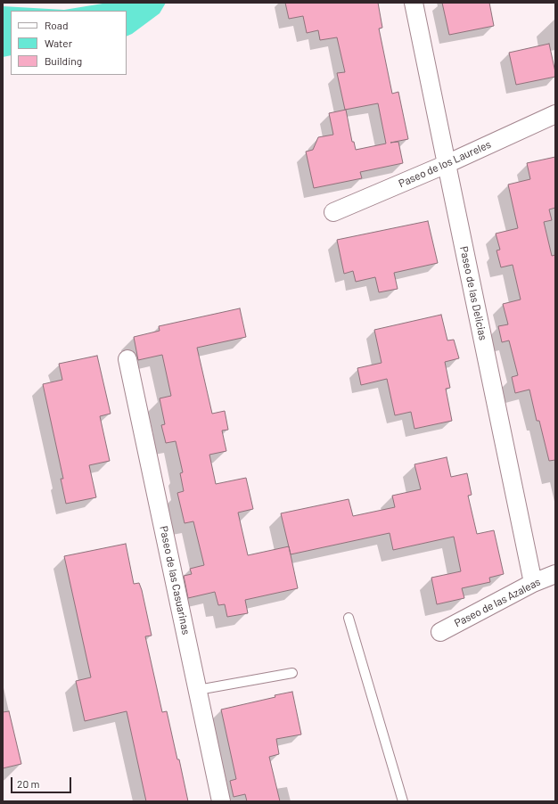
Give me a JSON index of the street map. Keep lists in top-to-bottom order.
{
  "streets": {
    "street": [
      "Paseo de los Laureles",
      "Paseo de las Delicias",
      "Paseo de las Casuarinas",
      "Paseo de las Azaleas"
    ]
  },
  "crossings": [
    ["Paseo de los Laureles", "Paseo de las Delicias"],
    ["Paseo de las Delicias", "Paseo de las Azaleas"]
  ],
  "legend": ["Road", "Water", "Building"],
  "scale_bar": "20 m"
}
